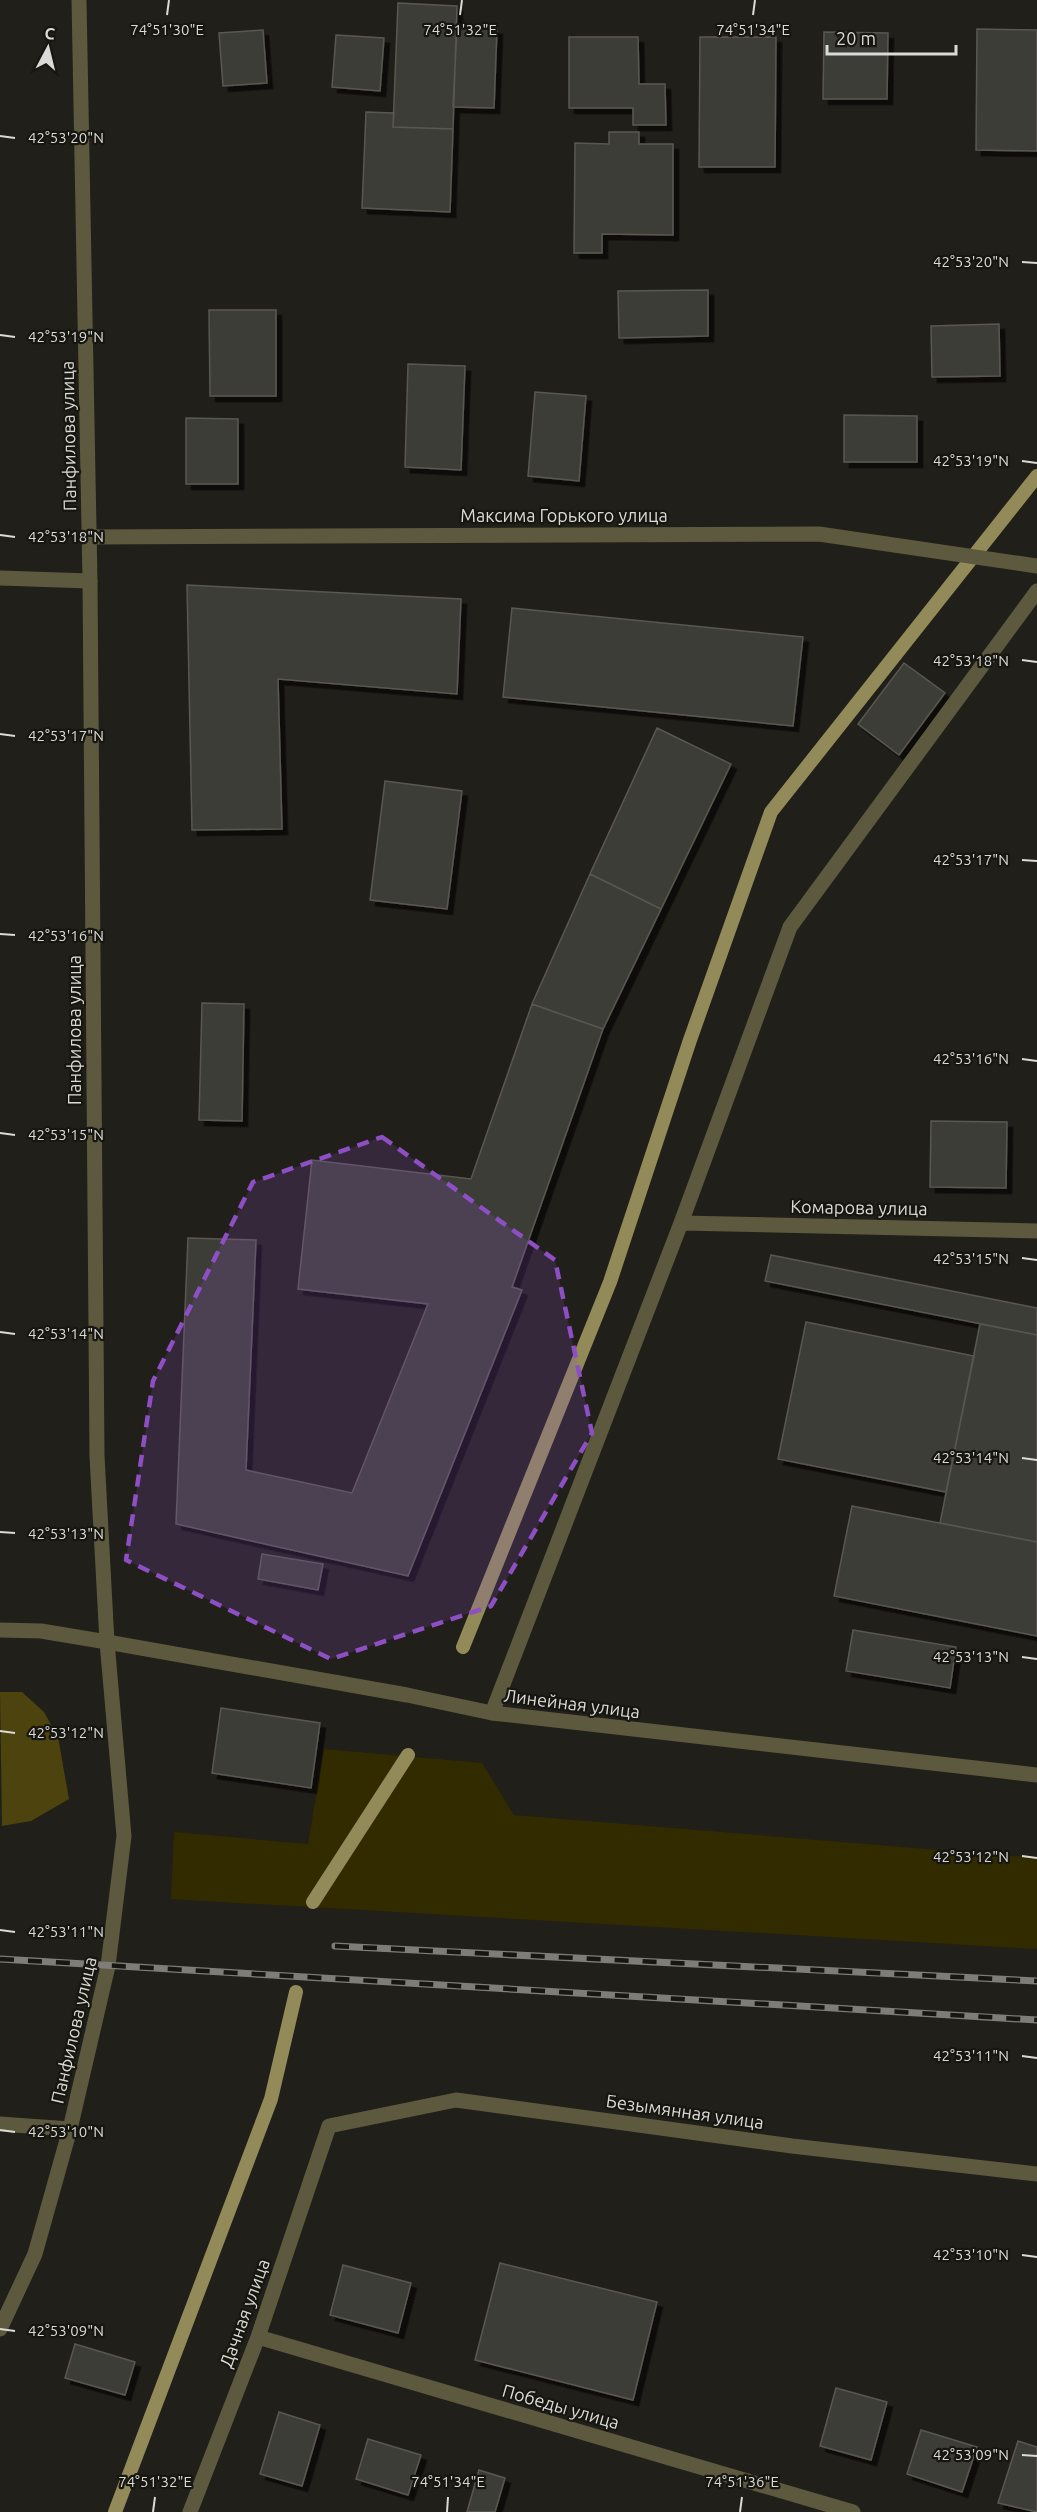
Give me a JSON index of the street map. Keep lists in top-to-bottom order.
{
  "streets": {
    "street": [
      "Панфилова улица",
      "Максима Горького улица",
      "Комарова улица",
      "Линейная улица",
      "Безымянная улица",
      "Дачная улица",
      "Победы улица"
    ]
  },
  "crossings": [
    ["Панфилова улица", "Максима Горького улица"],
    ["Панфилова улица", "Линейная улица"],
    ["Безымянная улица", "Дачная улица"],
    ["Дачная улица", "Победы улица"]
  ],
  "scale_bar": "20 m",
  "north": "top",
  "coordinates": [
    "74°51'30\"E",
    "74°51'32\"E",
    "74°51'34\"E",
    "42°53'20\"N",
    "42°53'19\"N",
    "42°53'18\"N",
    "42°53'17\"N",
    "42°53'16\"N",
    "42°53'15\"N",
    "42°53'14\"N",
    "42°53'13\"N",
    "42°53'12\"N",
    "42°53'11\"N",
    "42°53'10\"N",
    "42°53'09\"N",
    "74°51'36\"E"
  ]
}
